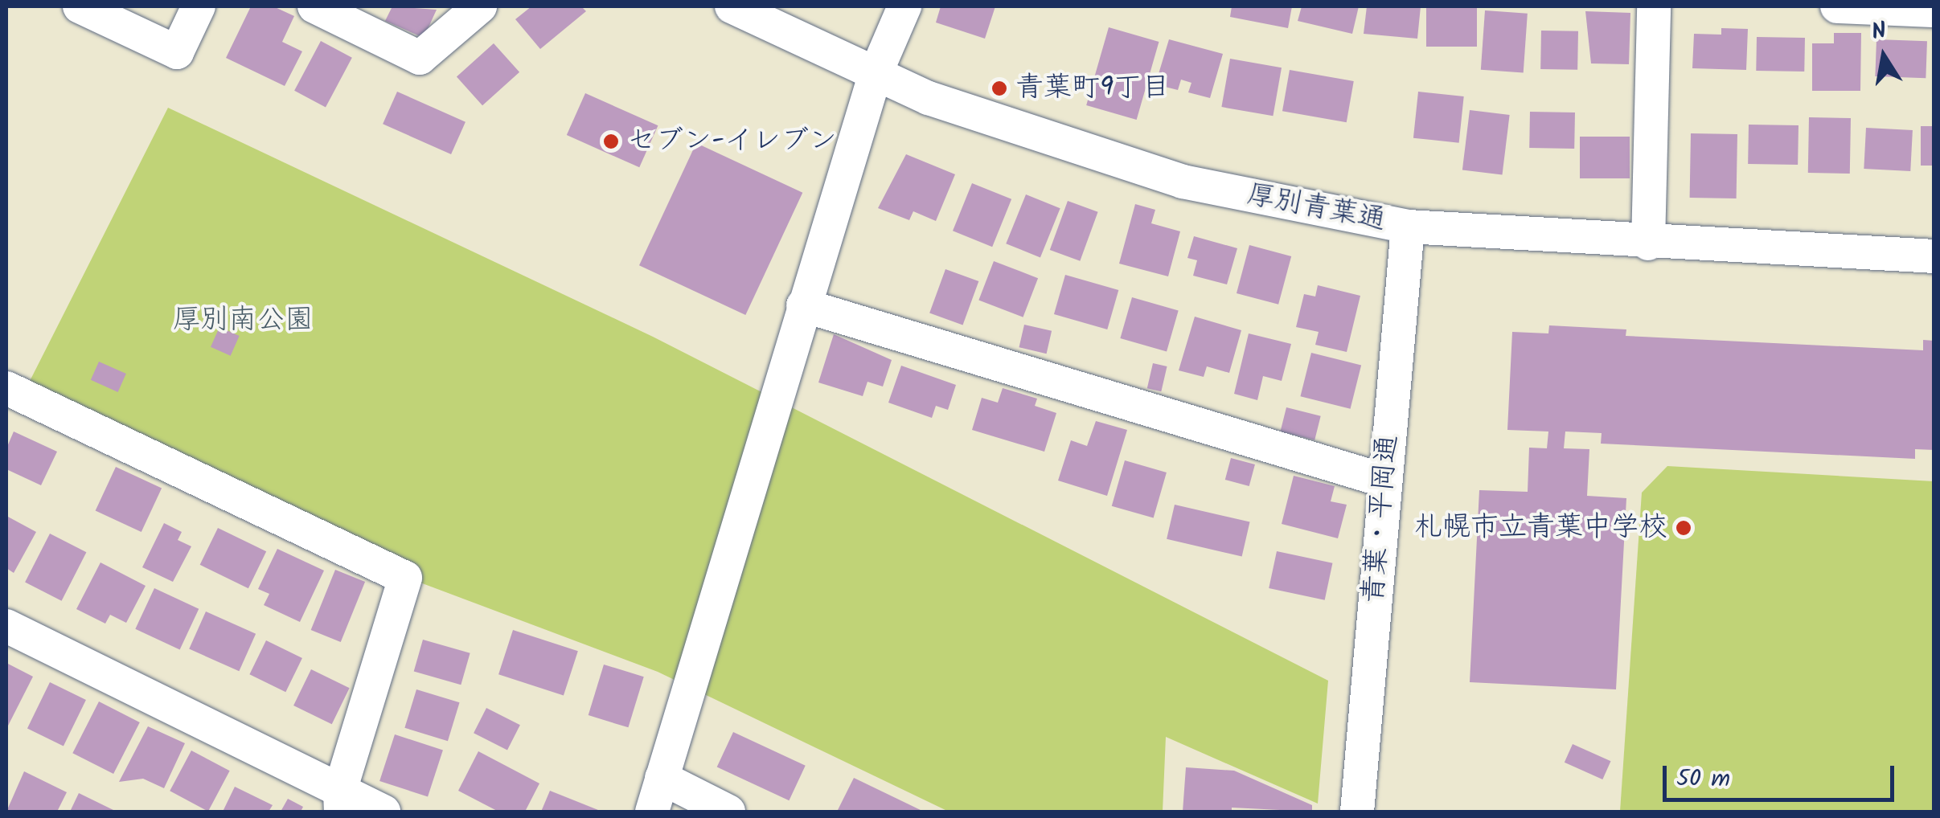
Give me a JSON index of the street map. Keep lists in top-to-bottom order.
{
  "streets": {
    "street": ["厚別青葉通", "青葉・平岡通"]
  },
  "crossings": [
    ["厚別青葉通", "青葉・平岡通"]
  ],
  "parks": ["厚別南公園"],
  "places": ["青葉町9丁目", "セブン-イレブン", "札幌市立青葉中学校"],
  "scale_bar": "50 m",
  "north": "top"
}
